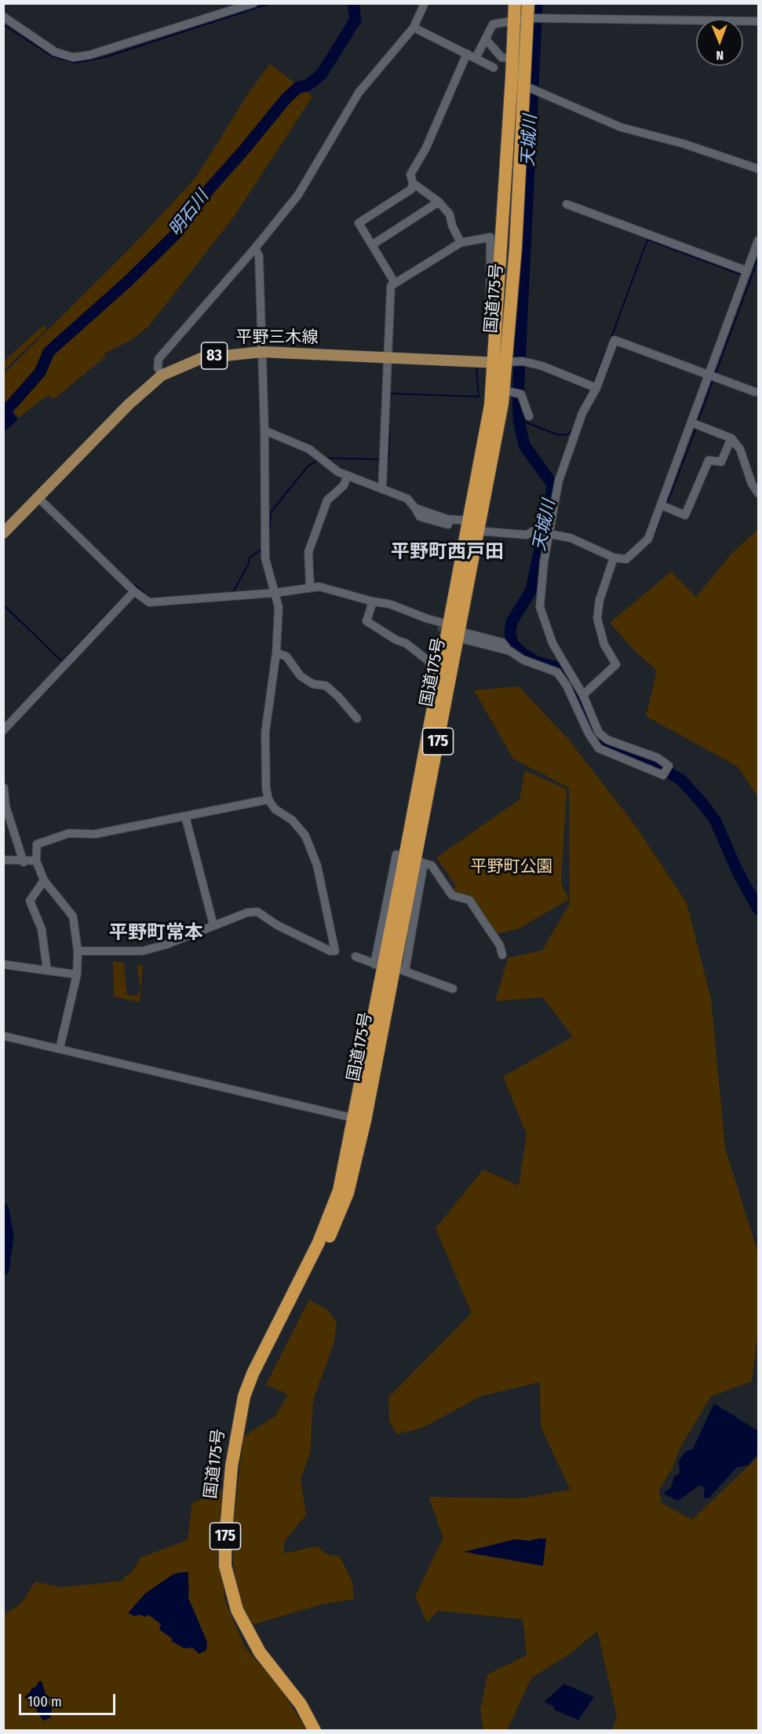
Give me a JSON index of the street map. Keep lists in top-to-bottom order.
{
  "streets": {
    "highway": ["国道175号", "175"],
    "main road": ["平野三木線", "83"]
  },
  "crossings": [
    ["国道175号", "平野三木線"]
  ],
  "districts": ["平野町西戸田", "平野町常本"],
  "water": ["天城川", "明石川"],
  "parks": ["平野町公園"],
  "scale_bar": "100 m",
  "north": "bottom"
}
